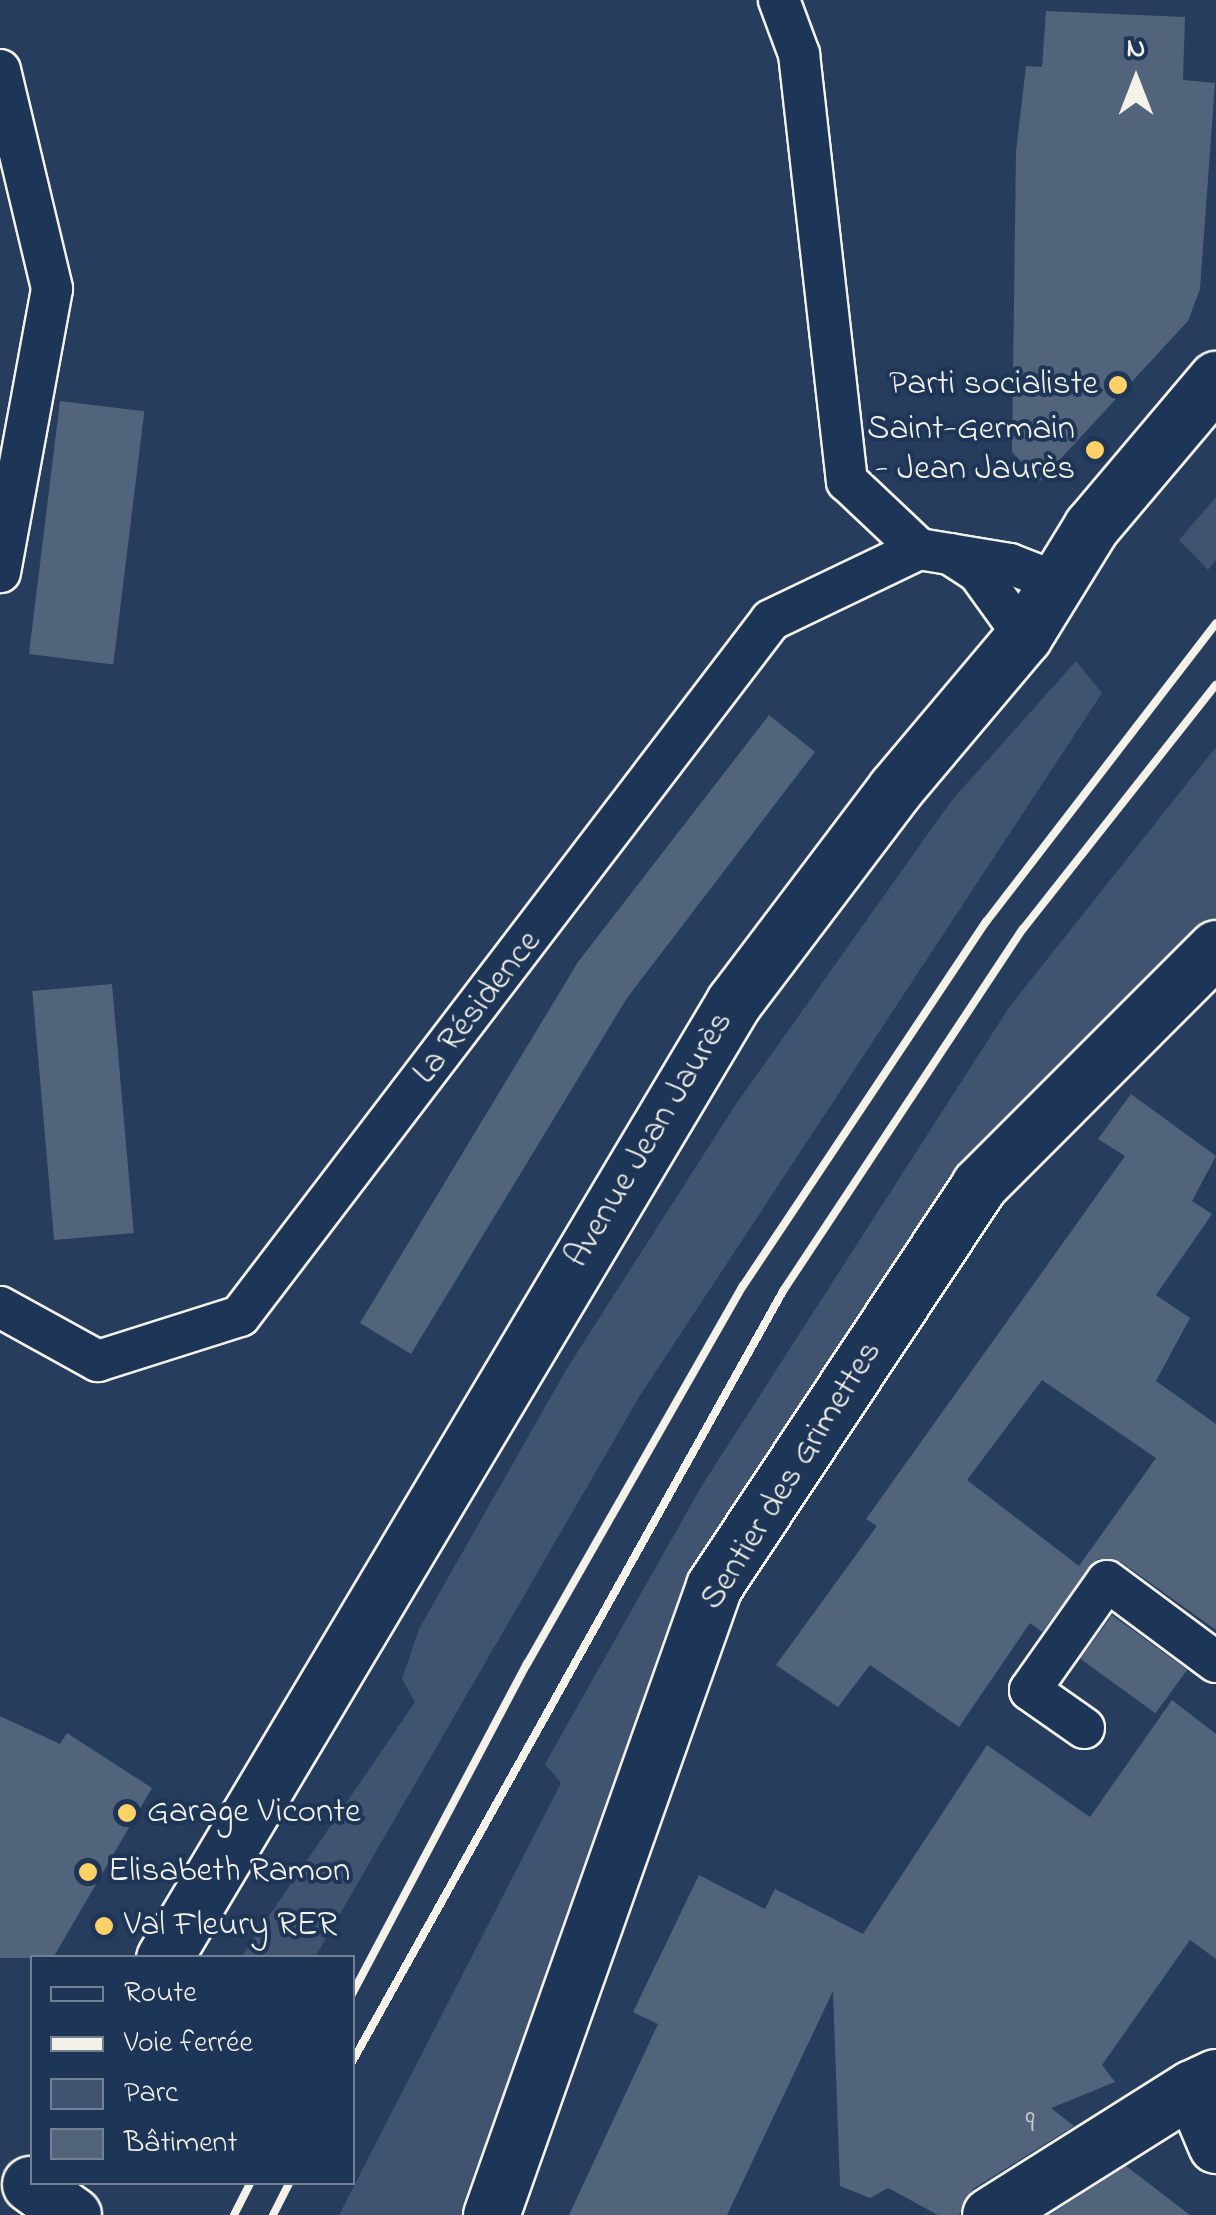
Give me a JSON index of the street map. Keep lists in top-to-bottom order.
{
  "streets": {
    "street": ["Avenue Jean Jaurès", "Sentier des Grimettes"],
    "lane": ["La Résidence"]
  },
  "places": [
    "Parti socialiste",
    "Saint-Germain - Jean Jaurès",
    "Garage Viconte",
    "Elisabeth Ramon",
    "Val Fleury RER"
  ],
  "house_numbers": ["9"],
  "legend": [
    "Route",
    "Voie ferrée",
    "Parc",
    "Bâtiment"
  ],
  "north": "top"
}
